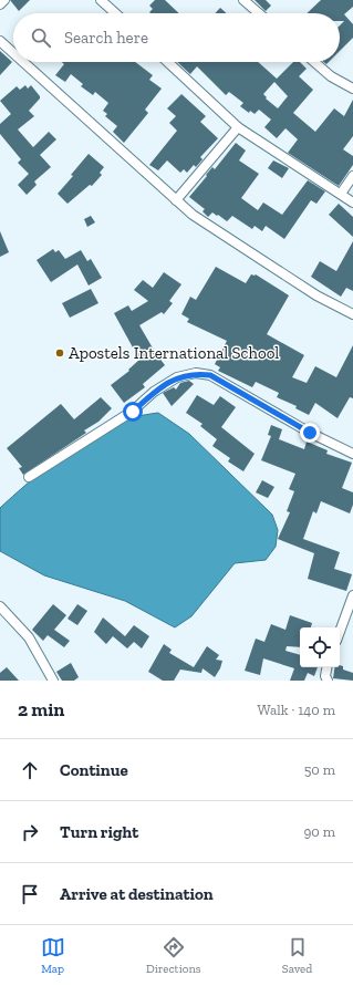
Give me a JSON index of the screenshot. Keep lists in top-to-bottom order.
{
  "places": ["Apostels International School"],
  "page": {
    "search": "Search here",
    "heading": ["2 min", "Walk · 140 m"],
    "list": [
      ["Continue", "50 m"],
      ["Turn right", "90 m"],
      "Arrive at destination"
    ],
    "nav": ["Map", "Directions", "Saved"]
  }
}
